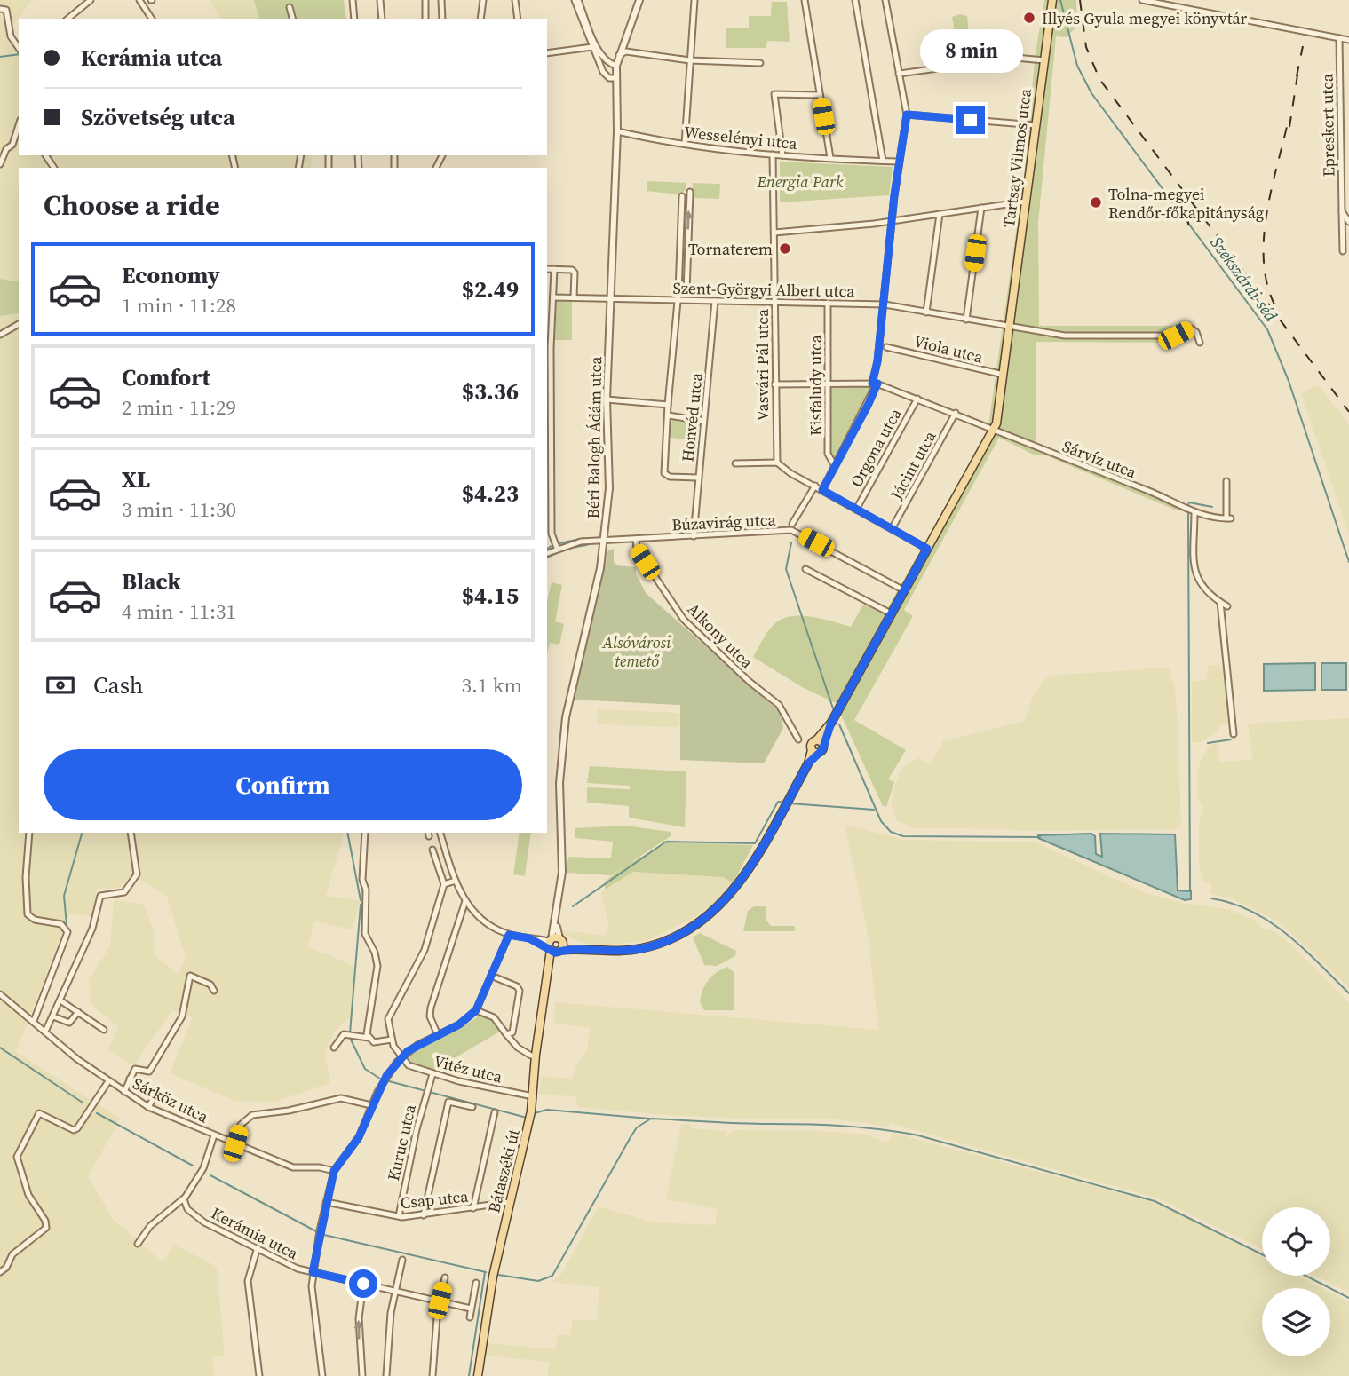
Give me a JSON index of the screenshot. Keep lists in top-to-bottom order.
{
  "streets": {
    "main road": ["Tartsay Vilmos utca", "Bátaszéki út"],
    "street": [
      "Epreskert utca",
      "Wesselényi utca",
      "Szent-Györgyi Albert utca",
      "Viola utca",
      "Vasvári Pál utca",
      "Kisfaludy utca",
      "Honvéd utca",
      "Béri Balogh Ádám utca",
      "Orgona utca",
      "Sárvíz utca",
      "Jácint utca",
      "Búzavirág utca",
      "Alkony utca",
      "Vitéz utca",
      "Sárköz utca",
      "Kuruc utca",
      "Csap utca",
      "Kerámia utca"
    ]
  },
  "crossings": [
    ["Wesselényi utca", "Vasvári Pál utca"],
    ["Wesselényi utca", "Béri Balogh Ádám utca"],
    ["Tartsay Vilmos utca", "Szent-Györgyi Albert utca"],
    ["Tartsay Vilmos utca", "Viola utca"],
    ["Tartsay Vilmos utca", "Sárvíz utca"],
    ["Tartsay Vilmos utca", "Búzavirág utca"],
    ["Szent-Györgyi Albert utca", "Vasvári Pál utca"],
    ["Szent-Györgyi Albert utca", "Kisfaludy utca"],
    ["Szent-Györgyi Albert utca", "Honvéd utca"],
    ["Szent-Györgyi Albert utca", "Béri Balogh Ádám utca"],
    ["Honvéd utca", "Búzavirág utca"],
    ["Béri Balogh Ádám utca", "Búzavirág utca"],
    ["Béri Balogh Ádám utca", "Bátaszéki út"],
    ["Orgona utca", "Sárvíz utca"],
    ["Sárvíz utca", "Jácint utca"],
    ["Búzavirág utca", "Alkony utca"],
    ["Vitéz utca", "Kuruc utca"],
    ["Vitéz utca", "Bátaszéki út"],
    ["Kuruc utca", "Csap utca"],
    ["Bátaszéki út", "Csap utca"]
  ],
  "water": ["Szekszárdi-séd"],
  "parks": ["Energia Park", "Alsóvárosi temető"],
  "places": ["Illyés Gyula megyei könyvtár", "Tolna-megyei Rendőr-főkapitányság", "Tornaterem"],
  "page": {
    "banner": ["Kerámia utca", "Szövetség utca"],
    "bubble": "8 min",
    "heading": "Choose a ride",
    "list": [
      {
        "name": "Economy",
        "note": "1 min · 11:28",
        "value": "$2.49"
      },
      {
        "name": "Comfort",
        "note": "2 min · 11:29",
        "value": "$3.36"
      },
      {
        "name": "XL",
        "note": "3 min · 11:30",
        "value": "$4.23"
      },
      {
        "name": "Black",
        "note": "4 min · 11:31",
        "value": "$4.15"
      }
    ],
    "pay": ["Cash", "3.1 km"],
    "buttons": "Confirm"
  }
}
